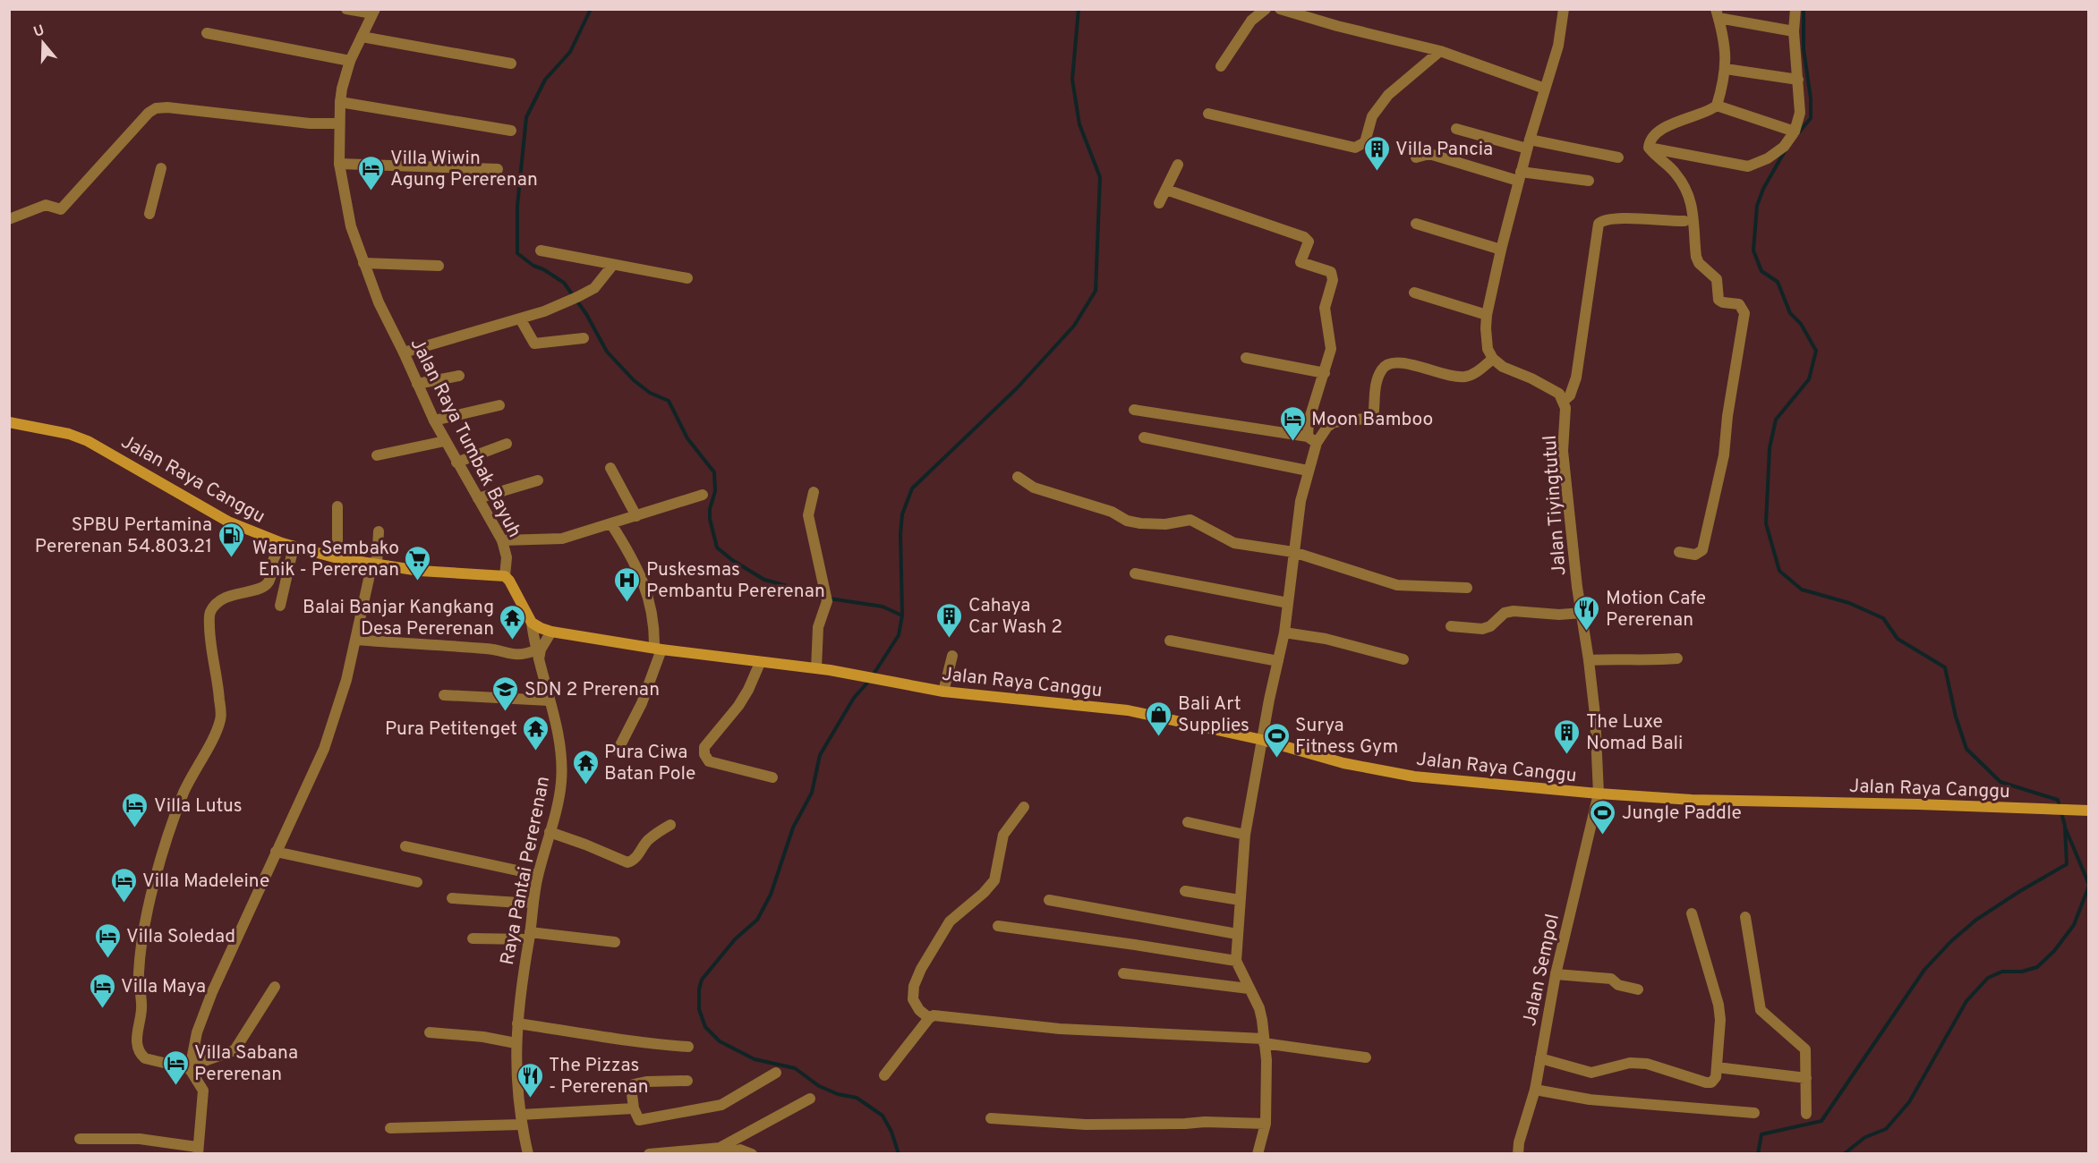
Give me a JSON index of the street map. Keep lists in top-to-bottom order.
{
  "streets": {
    "main road": ["Jalan Raya Canggu"],
    "street": [
      "Jalan Raya Tumbak Bayuh",
      "Jalan Tiyingtutul",
      "Raya Pantai Pererenan",
      "Jalan Sempol"
    ]
  },
  "crossings": [
    ["Jalan Raya Tumbak Bayuh", "Jalan Raya Canggu"],
    ["Jalan Raya Canggu", "Jalan Tiyingtutul"],
    ["Jalan Raya Canggu", "Raya Pantai Pererenan"],
    ["Jalan Raya Canggu", "Jalan Sempol"],
    ["Jalan Tiyingtutul", "Jalan Sempol"]
  ],
  "places": {
    "building": ["Villa Pancia", "Cahaya Car Wash 2", "The Luxe Nomad Bali"],
    "hotel": [
      "Villa Wiwin Agung Pererenan",
      "Moon Bamboo",
      "Villa Lutus",
      "Villa Madeleine",
      "Villa Soledad",
      "Villa Maya",
      "Villa Sabana Pererenan"
    ],
    "fuel station": ["SPBU Pertamina Pererenan 54.803.21"],
    "supermarket": ["Warung Sembako Enik - Pererenan"],
    "hospital": ["Puskesmas Pembantu Pererenan"],
    "restaurant": ["Motion Cafe Pererenan", "The Pizzas - Pererenan"],
    "temple": ["Balai Banjar Kangkang Desa Pererenan", "Pura Petitenget", "Pura Ciwa Batan Pole"],
    "school or university": ["SDN 2 Prerenan"],
    "shop": ["Bali Art Supplies"],
    "sports": ["Surya Fitness Gym", "Jungle Paddle"]
  },
  "north": "top"
}
